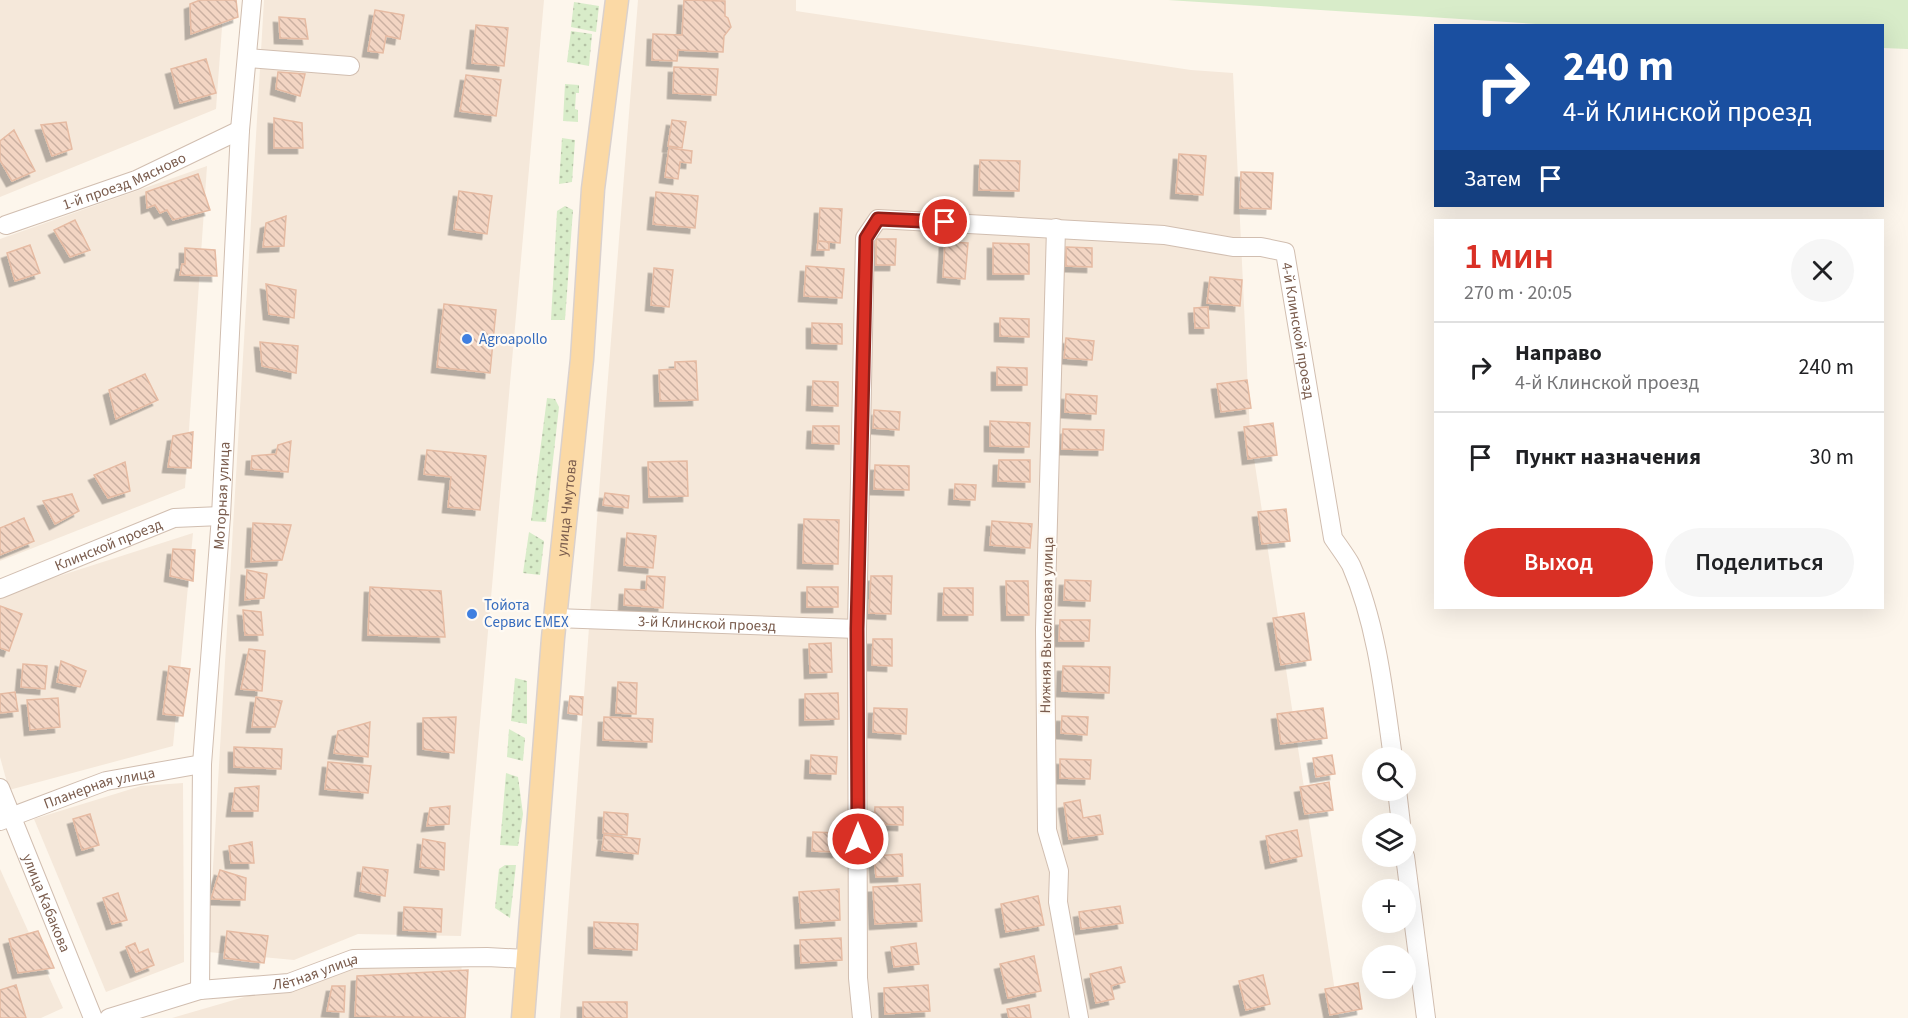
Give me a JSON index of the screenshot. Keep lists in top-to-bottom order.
{
  "streets": {
    "main road": ["улица Чмутова"],
    "street": [
      "1-й проезд Мясново",
      "4-й Клинской проезд",
      "Моторная улица",
      "Клинской проезд",
      "3-й Клинской проезд",
      "Нижняя Выселковая улица",
      "Планерная улица",
      "улица Кабакова",
      "Лётная улица"
    ]
  },
  "crossings": [
    ["1-й проезд Мясново", "Моторная улица"],
    ["4-й Клинской проезд", "3-й Клинской проезд"],
    ["4-й Клинской проезд", "Нижняя Выселковая улица"],
    ["Моторная улица", "Клинской проезд"],
    ["Моторная улица", "Планерная улица"],
    ["Моторная улица", "Лётная улица"],
    ["улица Чмутова", "3-й Клинской проезд"],
    ["улица Чмутова", "Лётная улица"],
    ["Планерная улица", "улица Кабакова"]
  ],
  "places": ["Agroapollo", "Тойота Сервис EMEX"],
  "page": {
    "turn": ["240 m", "4-й Клинской проезд"],
    "then": "Затем",
    "heading": ["1 мин", "270 m · 20:05"],
    "list": [
      {
        "name": "Направо",
        "note": "4-й Клинской проезд",
        "value": "240 m"
      },
      {
        "name": "Пункт назначения",
        "value": "30 m"
      }
    ],
    "buttons": ["Выход", "Поделиться"],
    "map_buttons": ["+", "−"]
  }
}
